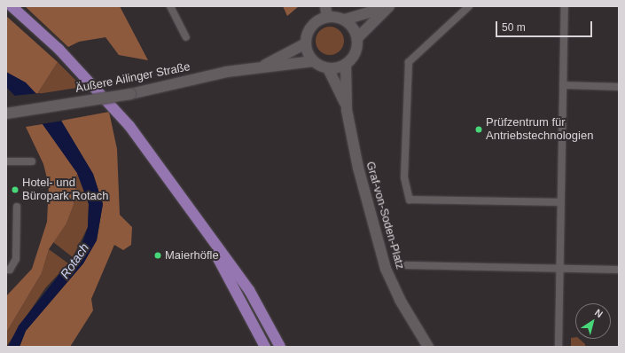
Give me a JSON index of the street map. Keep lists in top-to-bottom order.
{
  "streets": {
    "main road": ["Äußere Ailinger Straße", "Graf-von-Soden-Platz"]
  },
  "crossings": [
    ["Äußere Ailinger Straße", "Graf-von-Soden-Platz"]
  ],
  "water": ["Rotach"],
  "places": ["Prüfzentrum für Antriebstechnologien", "Hotel- und Büropark Rotach", "Maierhöfle"],
  "scale_bar": "50 m",
  "north": "top right"
}
